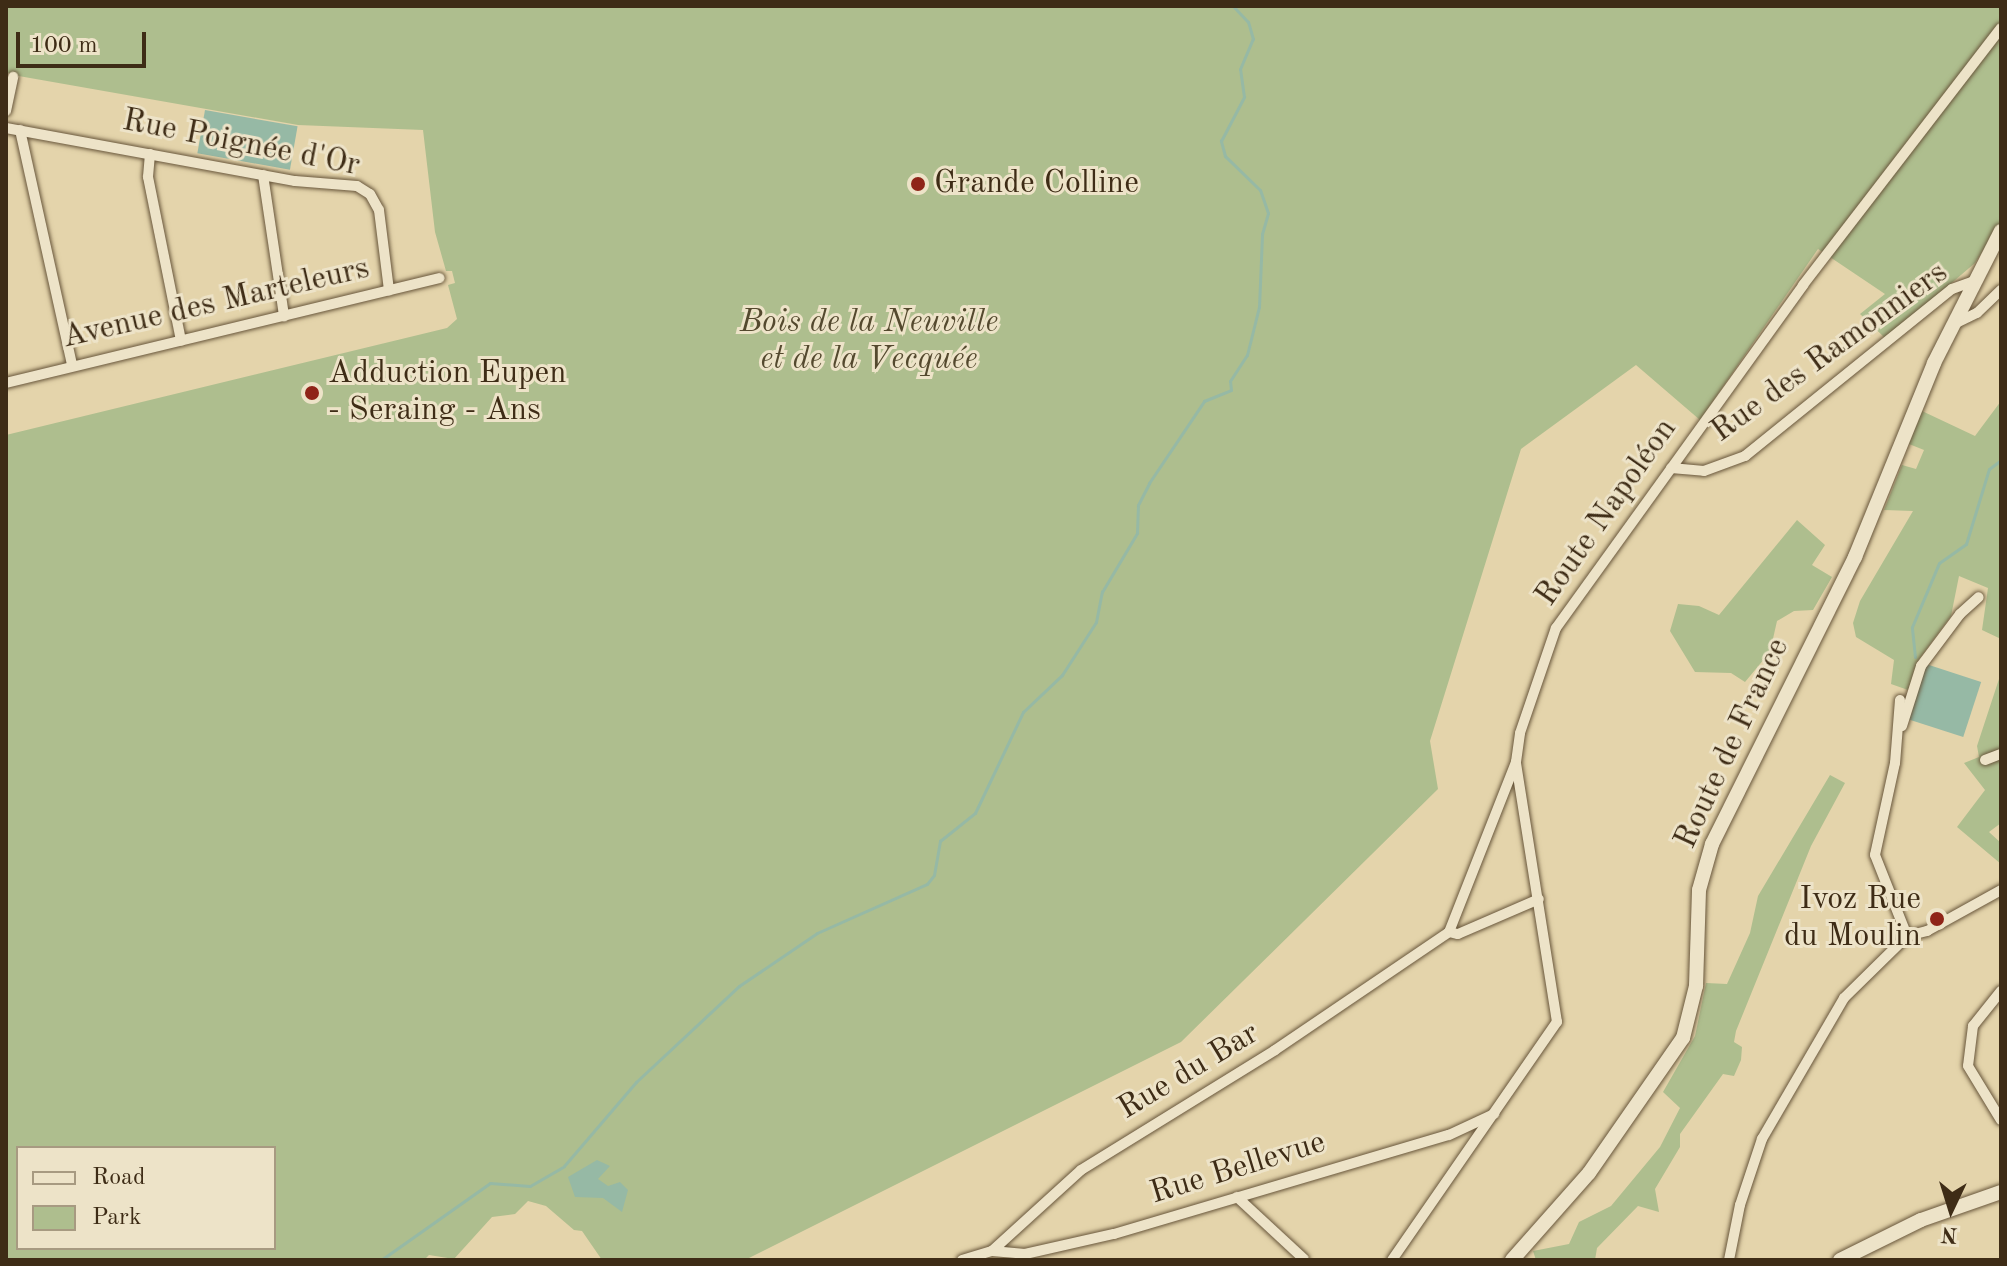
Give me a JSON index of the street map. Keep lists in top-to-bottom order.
{
  "streets": {
    "main road": ["Route de France"],
    "street": [
      "Rue Poignée d'Or",
      "Avenue des Marteleurs",
      "Rue des Ramonniers",
      "Route Napoléon",
      "Rue du Bar",
      "Rue Bellevue"
    ]
  },
  "crossings": [
    ["Rue Poignée d'Or", "Avenue des Marteleurs"],
    ["Rue des Ramonniers", "Route Napoléon"],
    ["Rue des Ramonniers", "Route de France"],
    ["Route Napoléon", "Rue du Bar"],
    ["Route Napoléon", "Rue Bellevue"],
    ["Rue du Bar", "Rue Bellevue"]
  ],
  "parks": ["Bois de la Neuville et de la Vecquée"],
  "places": ["Grande Colline", "Adduction Eupen - Seraing - Ans", "Ivoz Rue du Moulin"],
  "legend": ["Road", "Park"],
  "scale_bar": "100 m",
  "north": "bottom"
}
